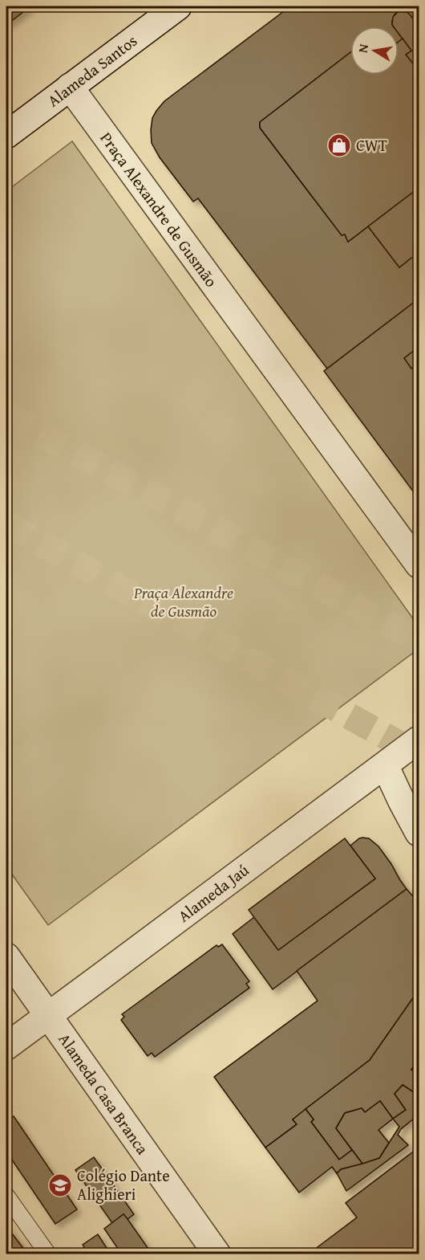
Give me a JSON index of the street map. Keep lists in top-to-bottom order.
{
  "streets": {
    "street": [
      "Alameda Santos",
      "Praça Alexandre de Gusmão",
      "Alameda Jaú",
      "Alameda Casa Branca"
    ]
  },
  "crossings": [
    ["Alameda Santos", "Praça Alexandre de Gusmão"],
    ["Alameda Jaú", "Alameda Casa Branca"]
  ],
  "parks": ["Praça Alexandre de Gusmão"],
  "places": {
    "shop": ["CWT"],
    "school or university": ["Colégio Dante Alighieri"]
  },
  "north": "left"
}
